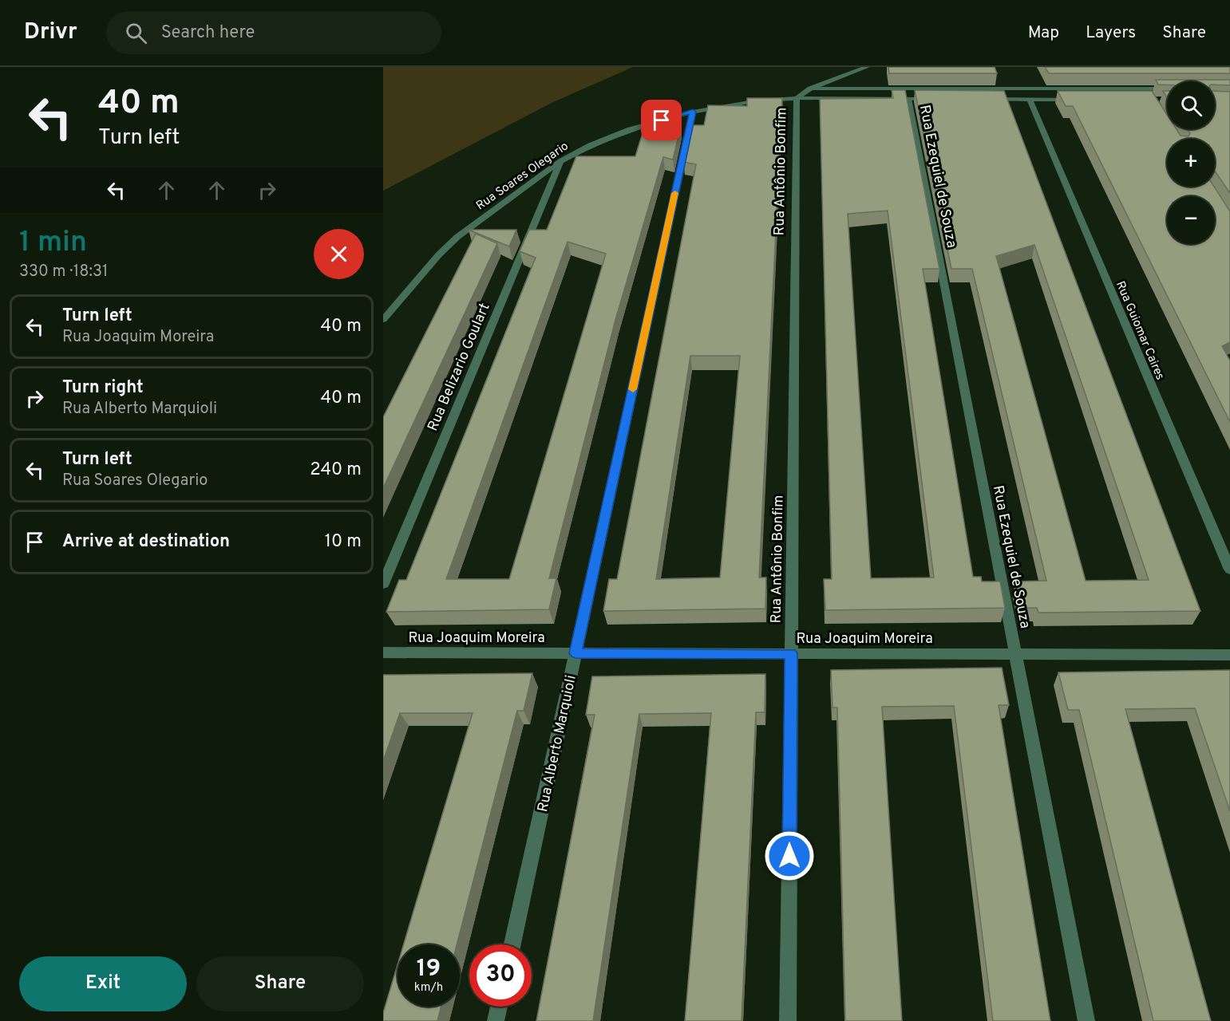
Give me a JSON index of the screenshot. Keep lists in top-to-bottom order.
{
  "streets": {
    "street": [
      "Rua Antônio Bonfim",
      "Rua Soares Olegario",
      "Rua Ezequiel de Souza",
      "Rua Guiomar Caires",
      "Rua Belizario Goulart",
      "Rua Joaquim Moreira",
      "Rua Alberto Marquioli"
    ]
  },
  "crossings": [
    ["Rua Antônio Bonfim", "Rua Soares Olegario"],
    ["Rua Antônio Bonfim", "Rua Joaquim Moreira"],
    ["Rua Soares Olegario", "Rua Ezequiel de Souza"],
    ["Rua Soares Olegario", "Rua Belizario Goulart"],
    ["Rua Soares Olegario", "Rua Alberto Marquioli"],
    ["Rua Ezequiel de Souza", "Rua Joaquim Moreira"],
    ["Rua Joaquim Moreira", "Rua Alberto Marquioli"]
  ],
  "page": {
    "header": "Drivr",
    "search": "Search here",
    "nav": ["Map", "Layers", "Share"],
    "turn": ["40 m", "Turn left"],
    "map_buttons": ["+", "−"],
    "heading": ["1 min", "330 m · 18:31"],
    "list": [
      {
        "name": "Turn left",
        "note": "Rua Joaquim Moreira",
        "value": "40 m"
      },
      {
        "name": "Turn right",
        "note": "Rua Alberto Marquioli",
        "value": "40 m"
      },
      {
        "name": "Turn left",
        "note": "Rua Soares Olegario",
        "value": "240 m"
      },
      {
        "name": "Arrive at destination",
        "value": "10 m"
      }
    ],
    "speed": "19 km/h",
    "limit": "30",
    "buttons": ["Exit", "Share"]
  }
}
